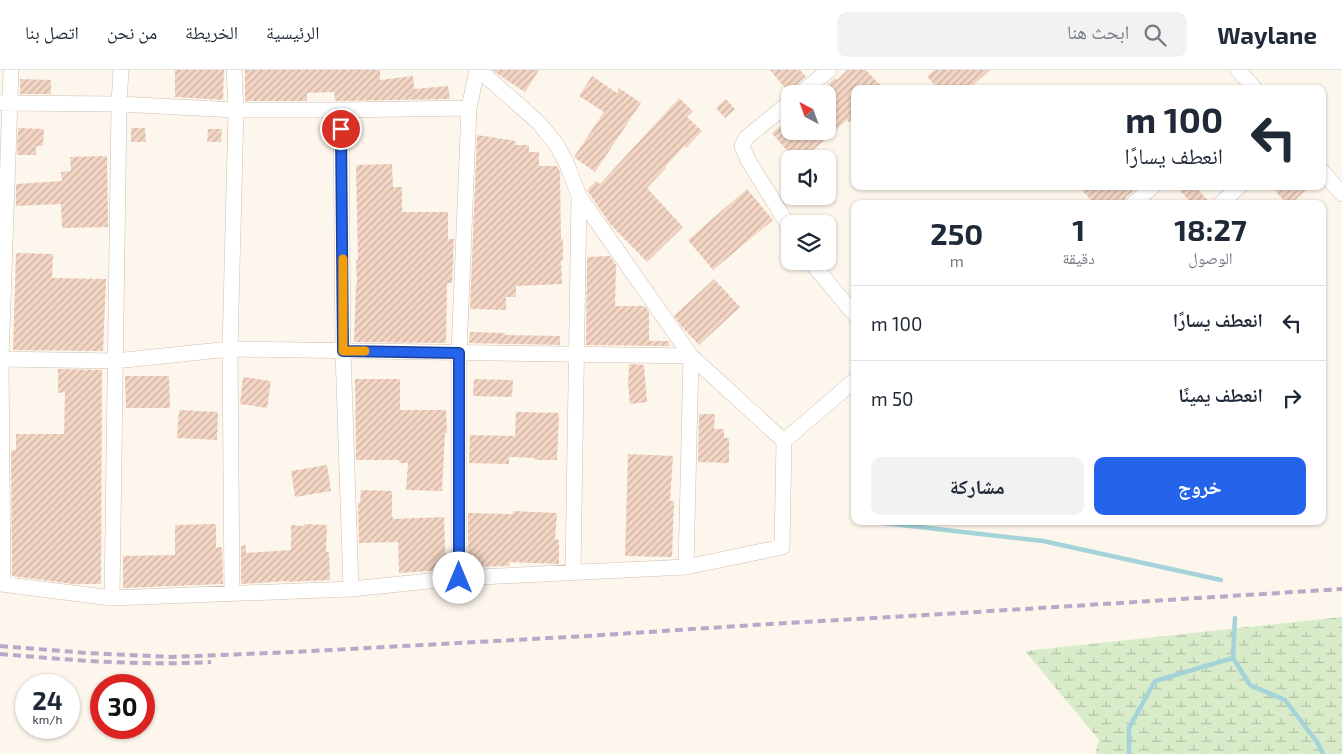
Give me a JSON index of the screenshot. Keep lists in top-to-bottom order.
{
  "north": "top left",
  "page": {
    "header": "Waylane",
    "search": "ابحث هنا",
    "nav": [
      "الرئيسية",
      "الخريطة",
      "من نحن",
      "اتصل بنا"
    ],
    "turn": ["100 m", "انعطف يسارًا"],
    "eta": [
      "18:27",
      "الوصول",
      "1",
      "دقيقة",
      "250",
      "m"
    ],
    "list": [
      {
        "name": "انعطف يسارًا",
        "value": "100 m"
      },
      {
        "name": "انعطف يمينًا",
        "value": "50 m"
      }
    ],
    "buttons": ["خروج", "مشاركة"],
    "speed": "24 km/h",
    "limit": "30"
  }
}
